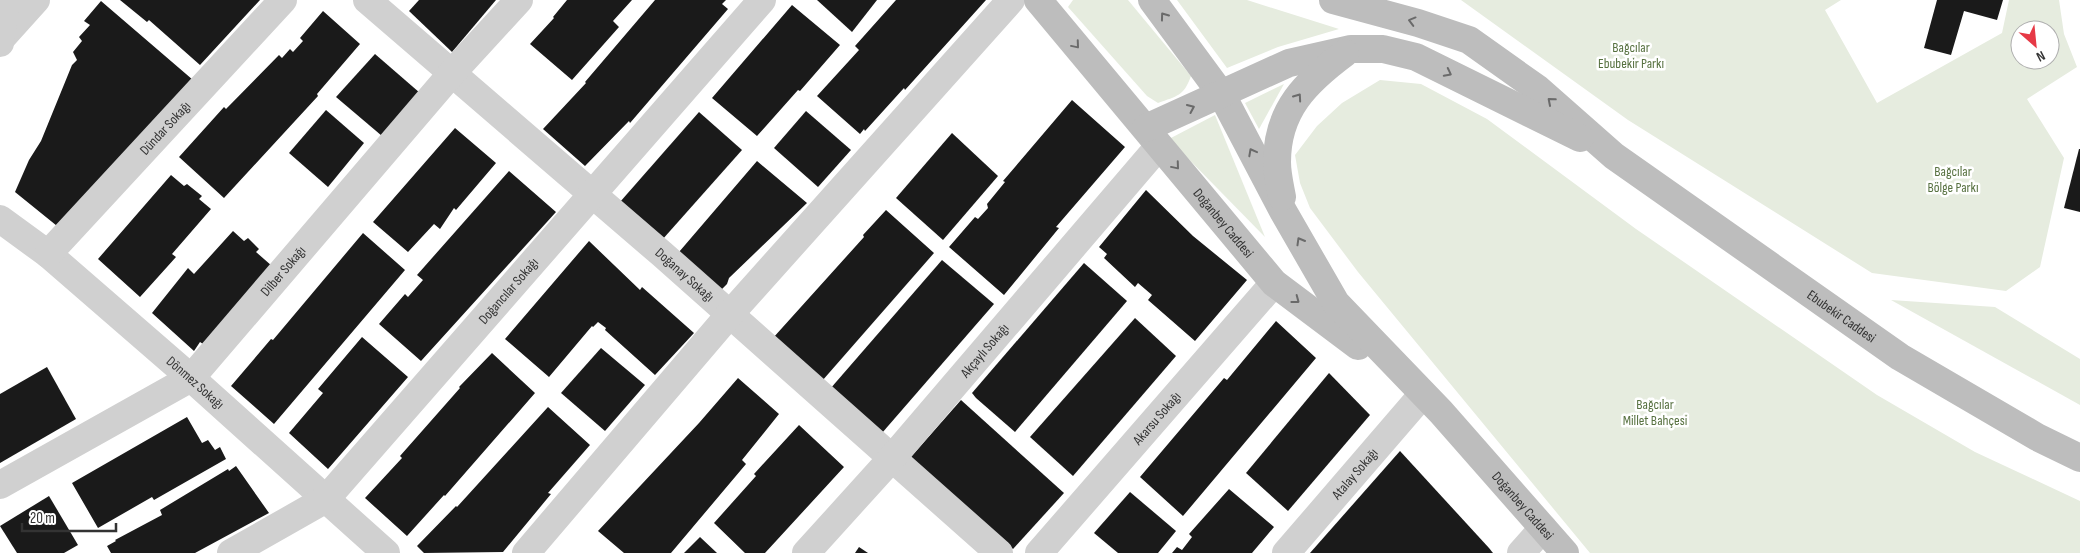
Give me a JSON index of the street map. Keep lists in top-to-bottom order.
{
  "streets": {
    "main road": ["Doğanbey Caddesi", "Ebubekir Caddesi"],
    "street": [
      "Dündar Sokağı",
      "Dilber Sokağı",
      "Doğanay Sokağı",
      "Doğancılar Sokağı",
      "Akçaylı Sokağı",
      "Dönmez Sokağı",
      "Akarsu Sokağı",
      "Atalay Sokağı"
    ]
  },
  "crossings": [
    ["Dündar Sokağı", "Dönmez Sokağı"],
    ["Doğanbey Caddesi", "Akçaylı Sokağı"],
    ["Doğanbey Caddesi", "Akarsu Sokağı"],
    ["Doğanbey Caddesi", "Atalay Sokağı"],
    ["Dilber Sokağı", "Doğanay Sokağı"],
    ["Dilber Sokağı", "Dönmez Sokağı"],
    ["Doğanay Sokağı", "Doğancılar Sokağı"],
    ["Doğanay Sokağı", "Akçaylı Sokağı"],
    ["Doğancılar Sokağı", "Dönmez Sokağı"]
  ],
  "parks": ["Bağcılar Ebubekir Parkı", "Bağcılar Bölge Parkı", "Bağcılar Millet Bahçesi"],
  "scale_bar": "20 m",
  "north": "bottom right"
}
